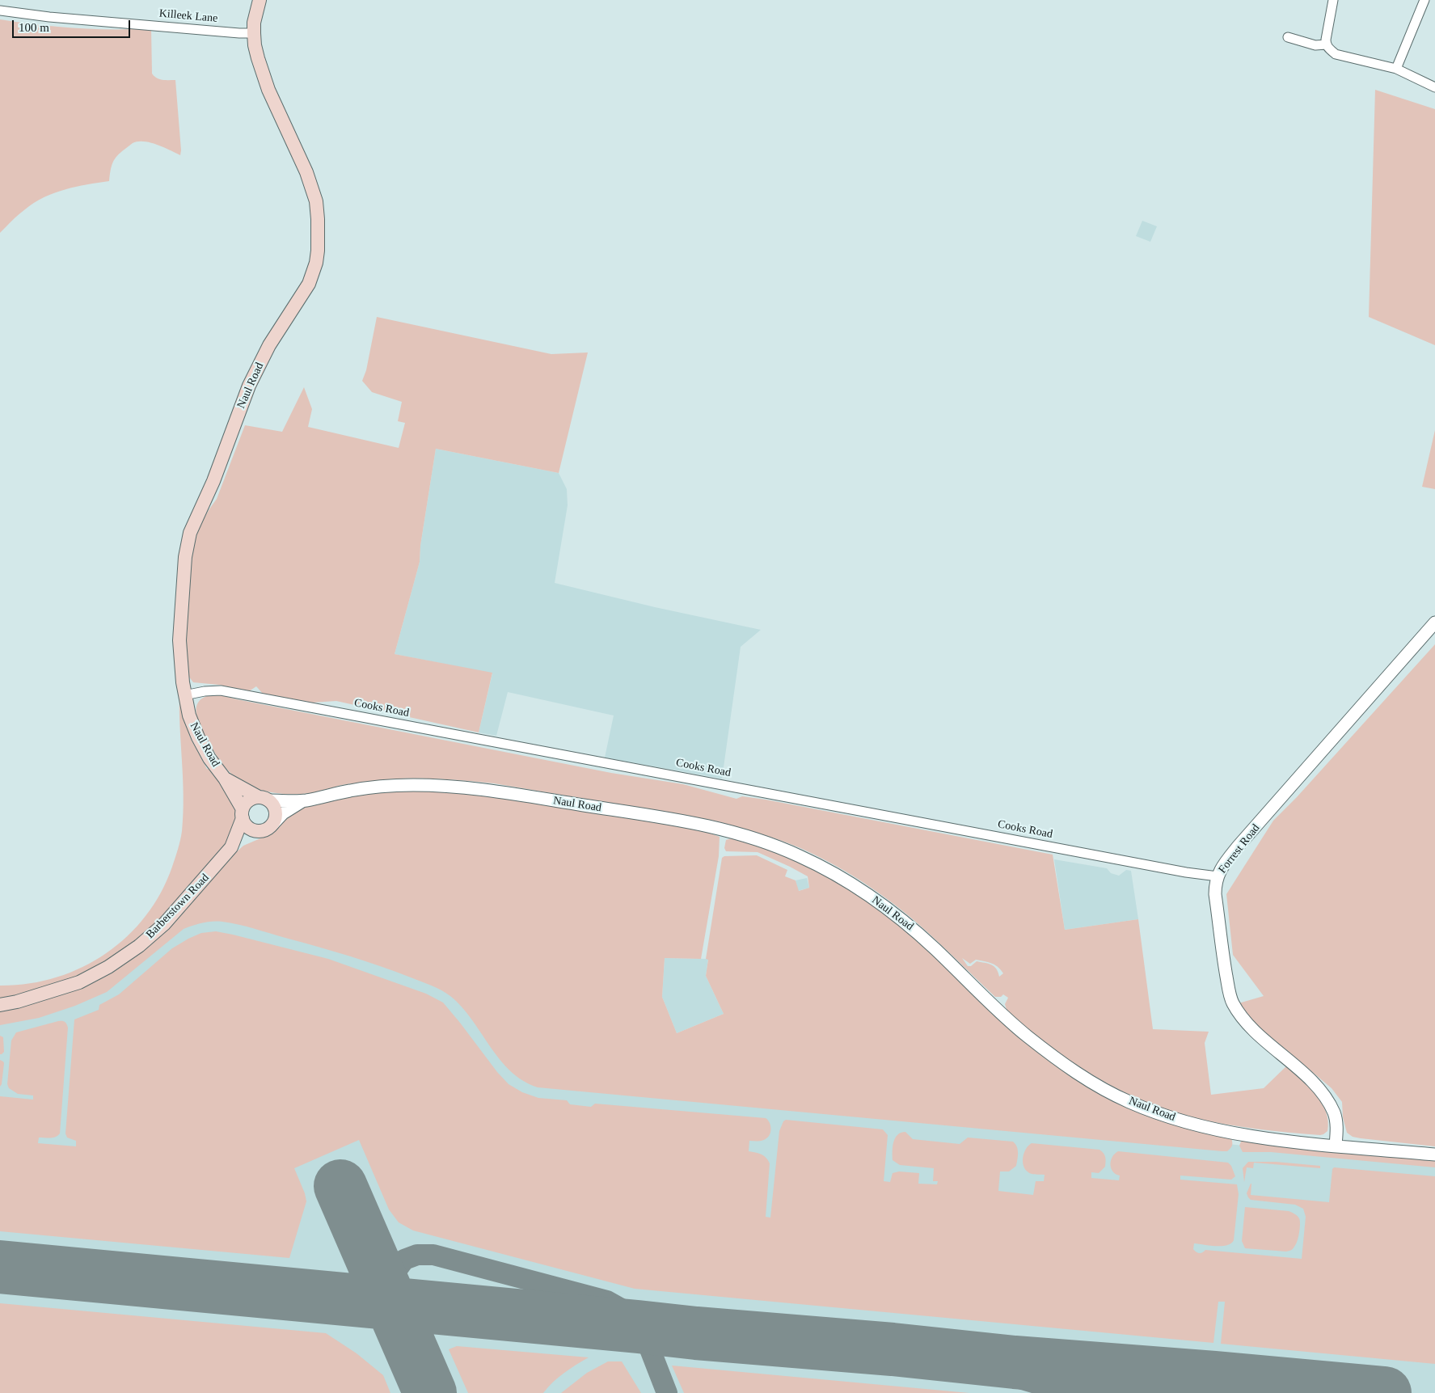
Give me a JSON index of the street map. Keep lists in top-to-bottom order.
{
  "streets": {
    "main road": ["Naul Road", "Barberstown Road"],
    "street": ["Killeek Lane", "Cooks Road", "Forrest Road"]
  },
  "crossings": [
    ["Killeek Lane", "Naul Road"],
    ["Naul Road", "Cooks Road"],
    ["Naul Road", "Forrest Road"],
    ["Naul Road", "Barberstown Road"],
    ["Cooks Road", "Forrest Road"]
  ],
  "scale_bar": "100 m"
}
